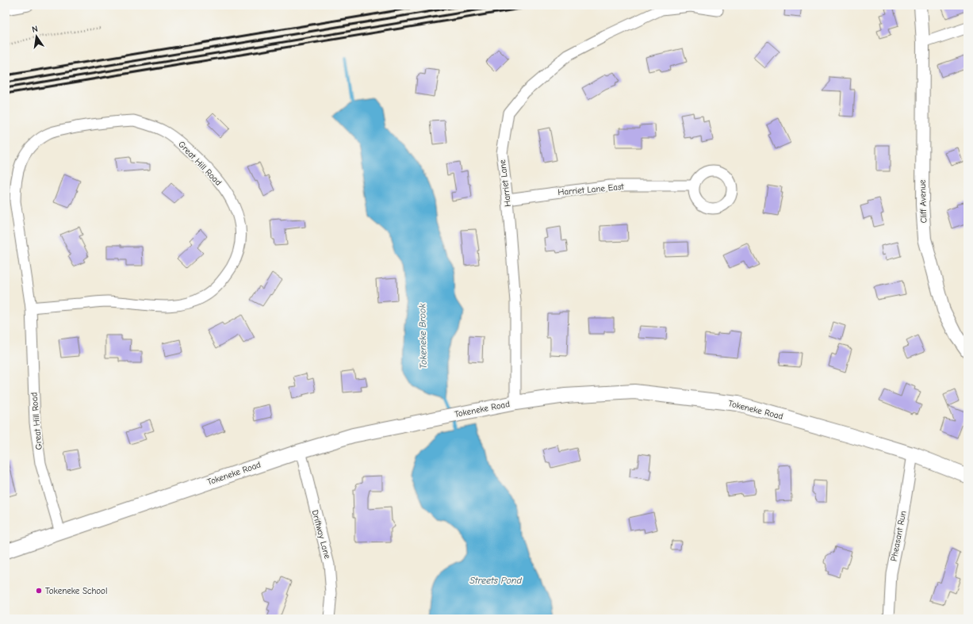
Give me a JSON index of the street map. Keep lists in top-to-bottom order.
{
  "streets": {
    "main road": ["Tokeneke Road"],
    "street": [
      "Great Hill Road",
      "Harriet Lane",
      "Harriet Lane East",
      "Cliff Avenue",
      "Driftway Lane",
      "Pheasant Run"
    ]
  },
  "crossings": [
    ["Great Hill Road", "Tokeneke Road"],
    ["Harriet Lane", "Harriet Lane East"],
    ["Harriet Lane", "Tokeneke Road"],
    ["Tokeneke Road", "Driftway Lane"],
    ["Tokeneke Road", "Pheasant Run"]
  ],
  "water": ["Tokeneke Brook", "Streets Pond"],
  "places": ["Tokeneke School"],
  "north": "top"
}
